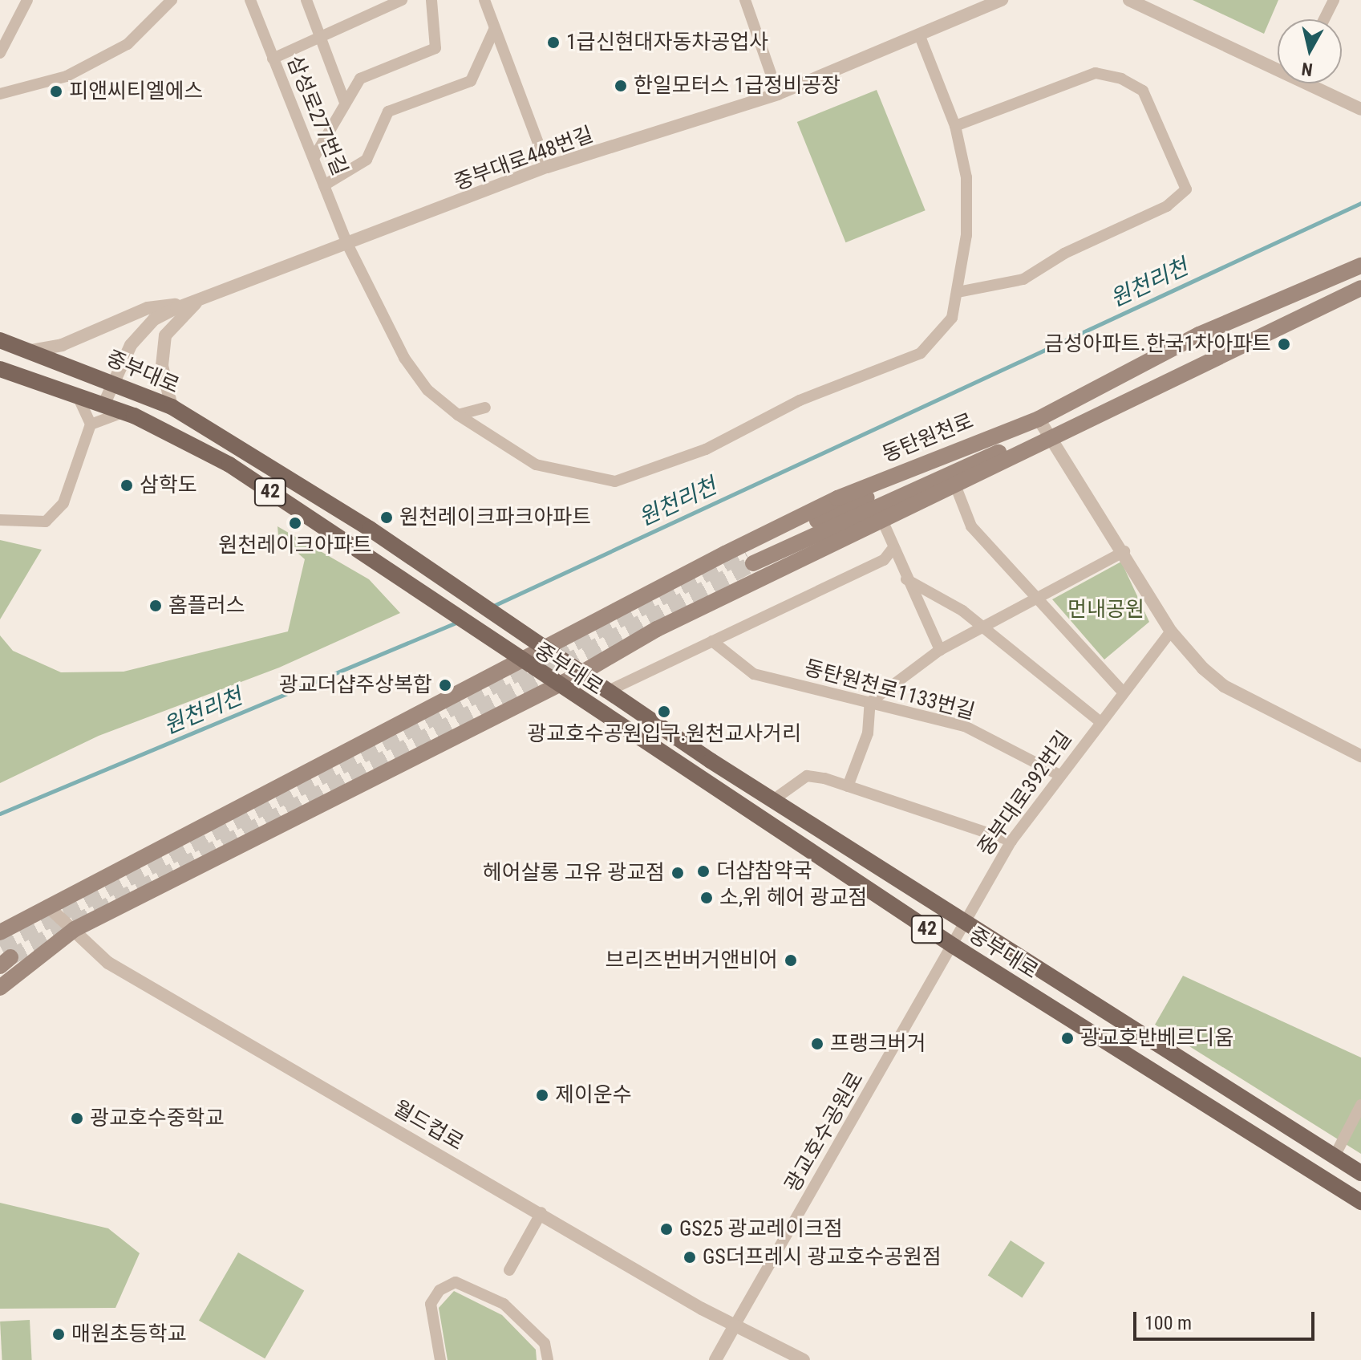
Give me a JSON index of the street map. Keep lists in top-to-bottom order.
{
  "streets": {
    "main road": ["중부대로", "동탄원천로", "42"],
    "street": [
      "삼성로277번길",
      "중부대로448번길",
      "동탄원천로1133번길",
      "중부대로392번길",
      "월드컵로",
      "광교호수공원로"
    ]
  },
  "crossings": [
    ["삼성로277번길", "중부대로448번길"],
    ["중부대로448번길", "중부대로"],
    ["중부대로", "동탄원천로"],
    ["중부대로", "중부대로392번길"],
    ["중부대로", "광교호수공원로"],
    ["동탄원천로", "월드컵로"],
    ["동탄원천로1133번길", "중부대로392번길"],
    ["중부대로392번길", "광교호수공원로"],
    ["월드컵로", "광교호수공원로"]
  ],
  "water": ["원천리천"],
  "parks": ["먼내공원"],
  "places": [
    "1급신현대자동차공업사",
    "한일모터스 1급정비공장",
    "피앤씨티엘에스",
    "금성아파트.한국1차아파트",
    "삼학도",
    "원천레이크파크아파트",
    "원천레이크아파트",
    "홈플러스",
    "광교더샵주상복합",
    "광교호수공원입구.원천교사거리",
    "더샵참약국",
    "헤어살롱 고유 광교점",
    "소,위 헤어 광교점",
    "브리즈번버거앤비어",
    "광교호반베르디움",
    "프랭크버거",
    "제이운수",
    "광교호수중학교",
    "GS25 광교레이크점",
    "GS더프레시 광교호수공원점",
    "매원초등학교"
  ],
  "scale_bar": "100 m",
  "north": "bottom"
}
